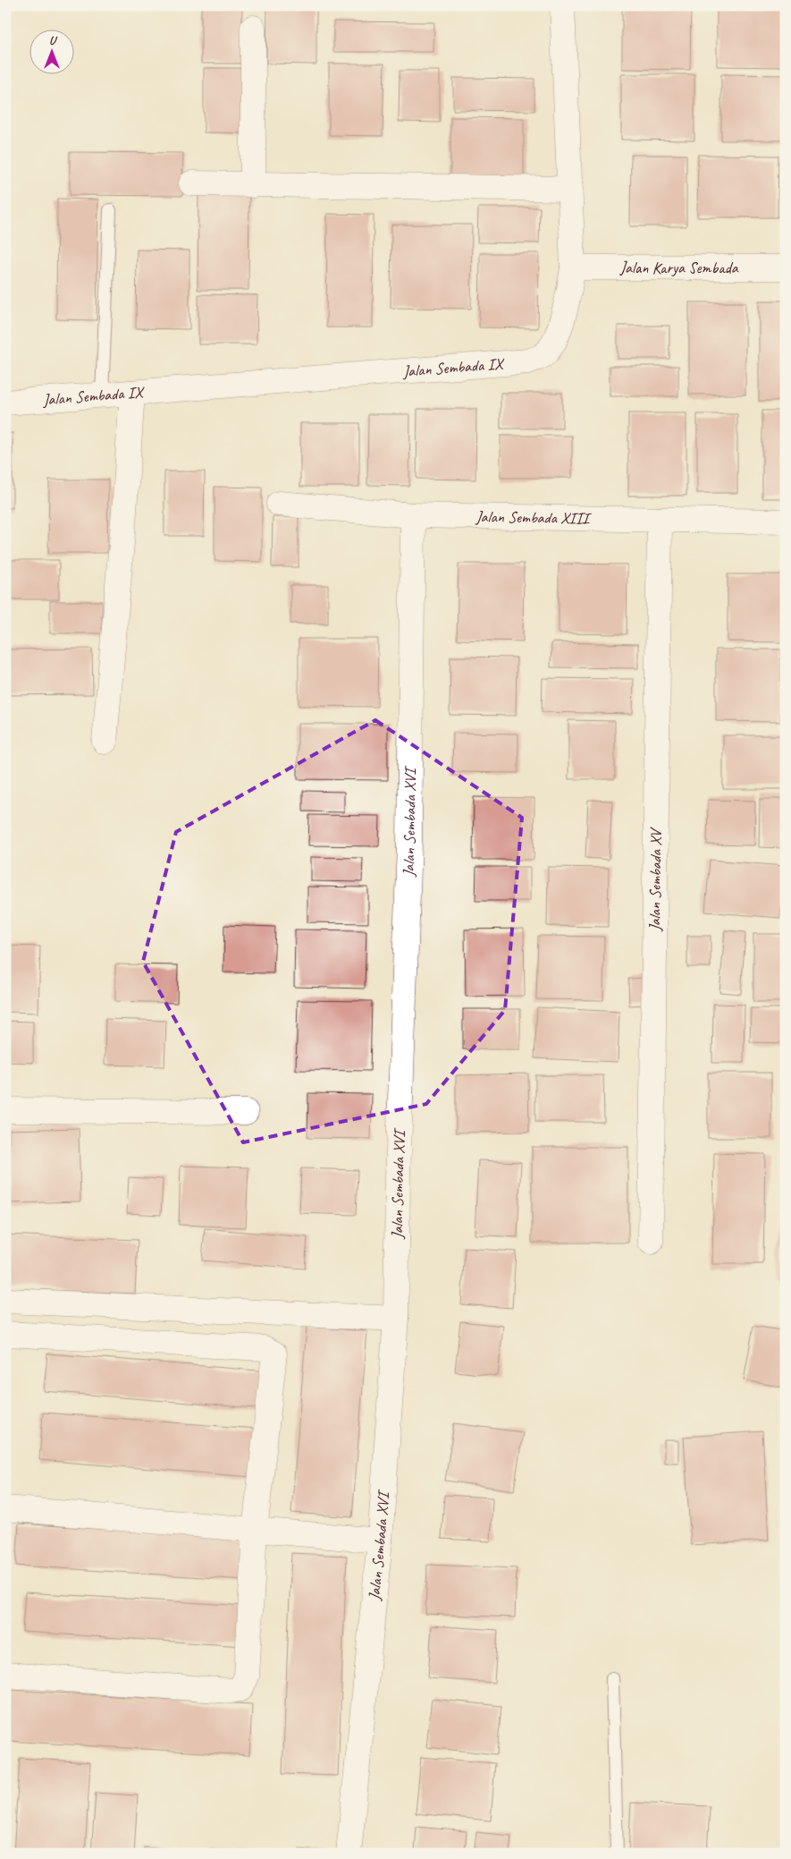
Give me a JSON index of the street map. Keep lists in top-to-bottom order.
{
  "streets": {
    "street": [
      "Jalan Karya Sembada",
      "Jalan Sembada IX",
      "Jalan Sembada XIII",
      "Jalan Sembada XVI",
      "Jalan Sembada XV"
    ]
  },
  "crossings": [
    ["Jalan Karya Sembada", "Jalan Sembada IX"],
    ["Jalan Sembada XIII", "Jalan Sembada XVI"],
    ["Jalan Sembada XIII", "Jalan Sembada XV"]
  ],
  "north": "top"
}
